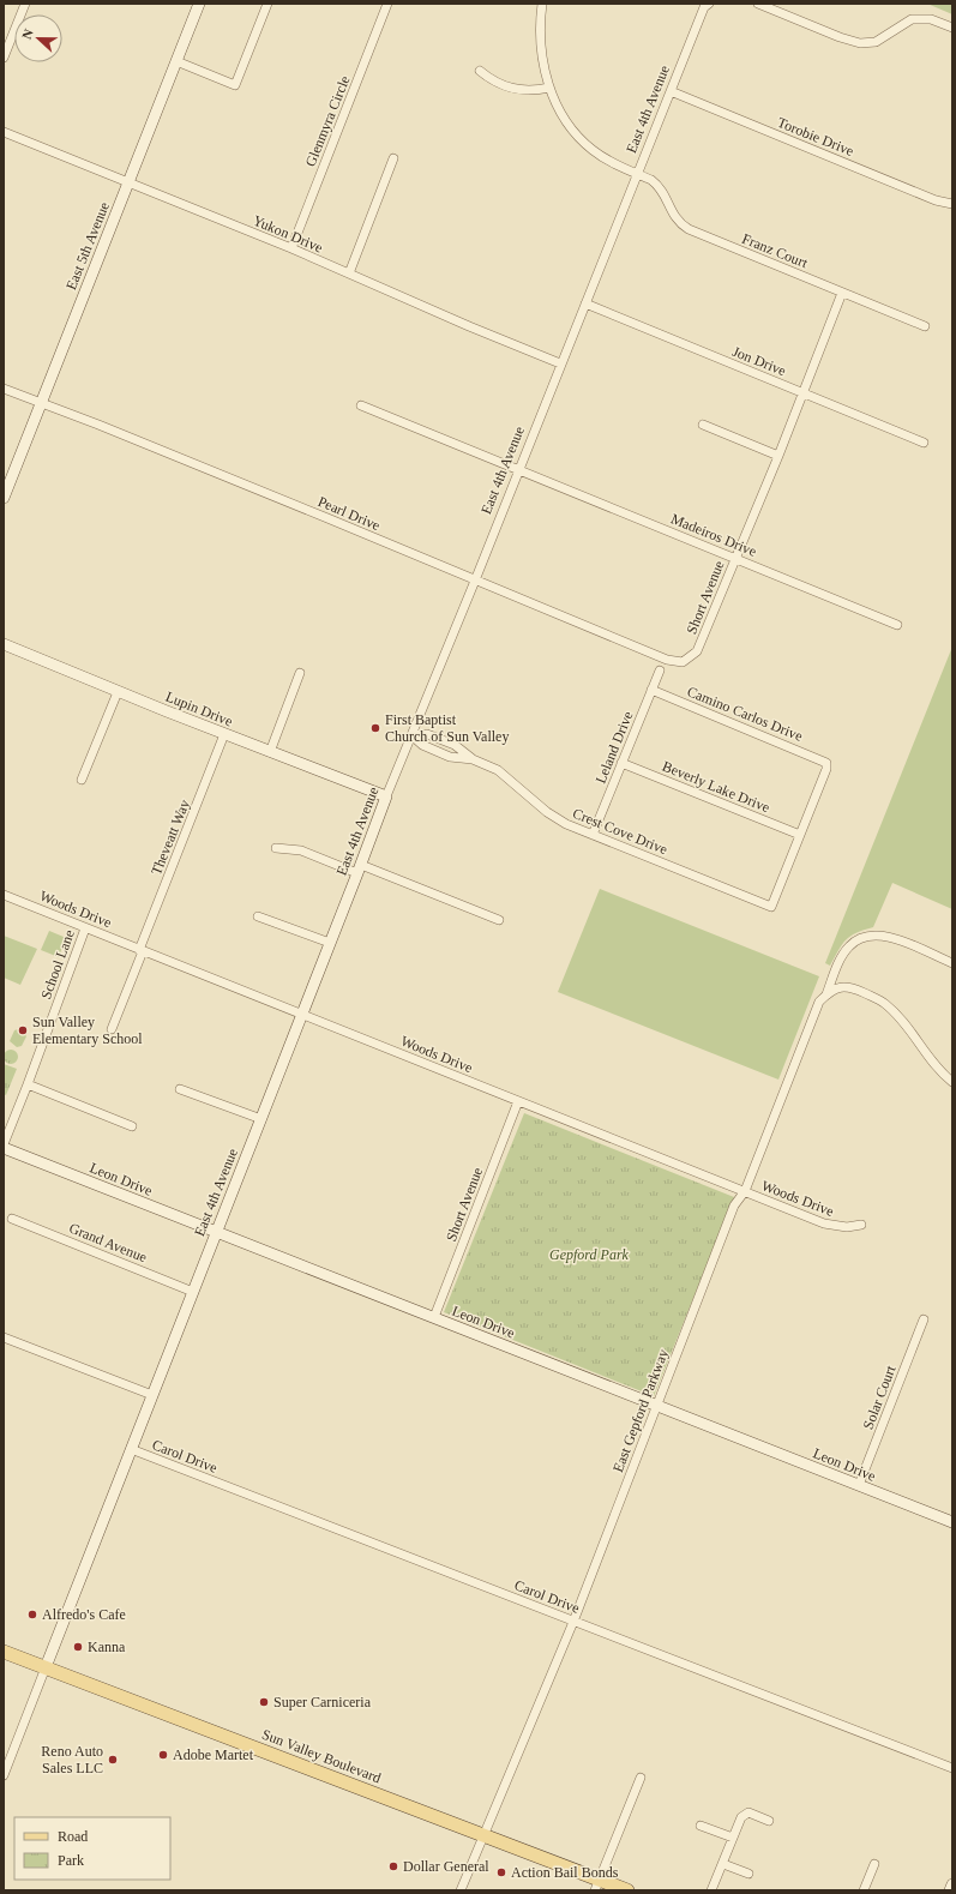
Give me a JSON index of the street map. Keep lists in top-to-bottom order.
{
  "streets": {
    "main road": ["Sun Valley Boulevard"],
    "street": [
      "East 4th Avenue",
      "Glenmyra Circle",
      "Torobie Drive",
      "Yukon Drive",
      "East 5th Avenue",
      "Franz Court",
      "Jon Drive",
      "Pearl Drive",
      "Madeiros Drive",
      "Short Avenue",
      "Lupin Drive",
      "Camino Carlos Drive",
      "Leland Drive",
      "Beverly Lake Drive",
      "Crest Cove Drive",
      "Theveatt Way",
      "Woods Drive",
      "School Lane",
      "Leon Drive",
      "Grand Avenue",
      "Solar Court",
      "East Gepford Parkway",
      "Carol Drive"
    ]
  },
  "crossings": [
    ["East 4th Avenue", "Torobie Drive"],
    ["East 4th Avenue", "Yukon Drive"],
    ["East 4th Avenue", "Franz Court"],
    ["East 4th Avenue", "Jon Drive"],
    ["East 4th Avenue", "Pearl Drive"],
    ["East 4th Avenue", "Madeiros Drive"],
    ["East 4th Avenue", "Lupin Drive"],
    ["East 4th Avenue", "Crest Cove Drive"],
    ["East 4th Avenue", "Woods Drive"],
    ["East 4th Avenue", "Leon Drive"],
    ["East 4th Avenue", "Grand Avenue"],
    ["East 4th Avenue", "Carol Drive"],
    ["East 4th Avenue", "Sun Valley Boulevard"],
    ["Glenmyra Circle", "Yukon Drive"],
    ["Yukon Drive", "East 5th Avenue"],
    ["East 5th Avenue", "Pearl Drive"],
    ["Franz Court", "Short Avenue"],
    ["Jon Drive", "Short Avenue"],
    ["Pearl Drive", "Short Avenue"],
    ["Madeiros Drive", "Short Avenue"],
    ["Short Avenue", "Woods Drive"],
    ["Short Avenue", "Leon Drive"],
    ["Lupin Drive", "Theveatt Way"],
    ["Camino Carlos Drive", "Leland Drive"],
    ["Camino Carlos Drive", "Beverly Lake Drive"],
    ["Camino Carlos Drive", "Crest Cove Drive"],
    ["Leland Drive", "Beverly Lake Drive"],
    ["Leland Drive", "Crest Cove Drive"],
    ["Beverly Lake Drive", "Crest Cove Drive"],
    ["Theveatt Way", "Woods Drive"],
    ["Woods Drive", "School Lane"],
    ["Woods Drive", "East Gepford Parkway"],
    ["Leon Drive", "Solar Court"],
    ["Leon Drive", "East Gepford Parkway"],
    ["East Gepford Parkway", "Carol Drive"],
    ["East Gepford Parkway", "Sun Valley Boulevard"]
  ],
  "parks": ["Gepford Park"],
  "places": [
    "First Baptist Church of Sun Valley",
    "Sun Valley Elementary School",
    "Alfredo's Cafe",
    "Kanna",
    "Super Carniceria",
    "Adobe Martet",
    "Reno Auto Sales LLC",
    "Dollar General",
    "Action Bail Bonds"
  ],
  "legend": ["Road", "Park"],
  "north": "left"
}
